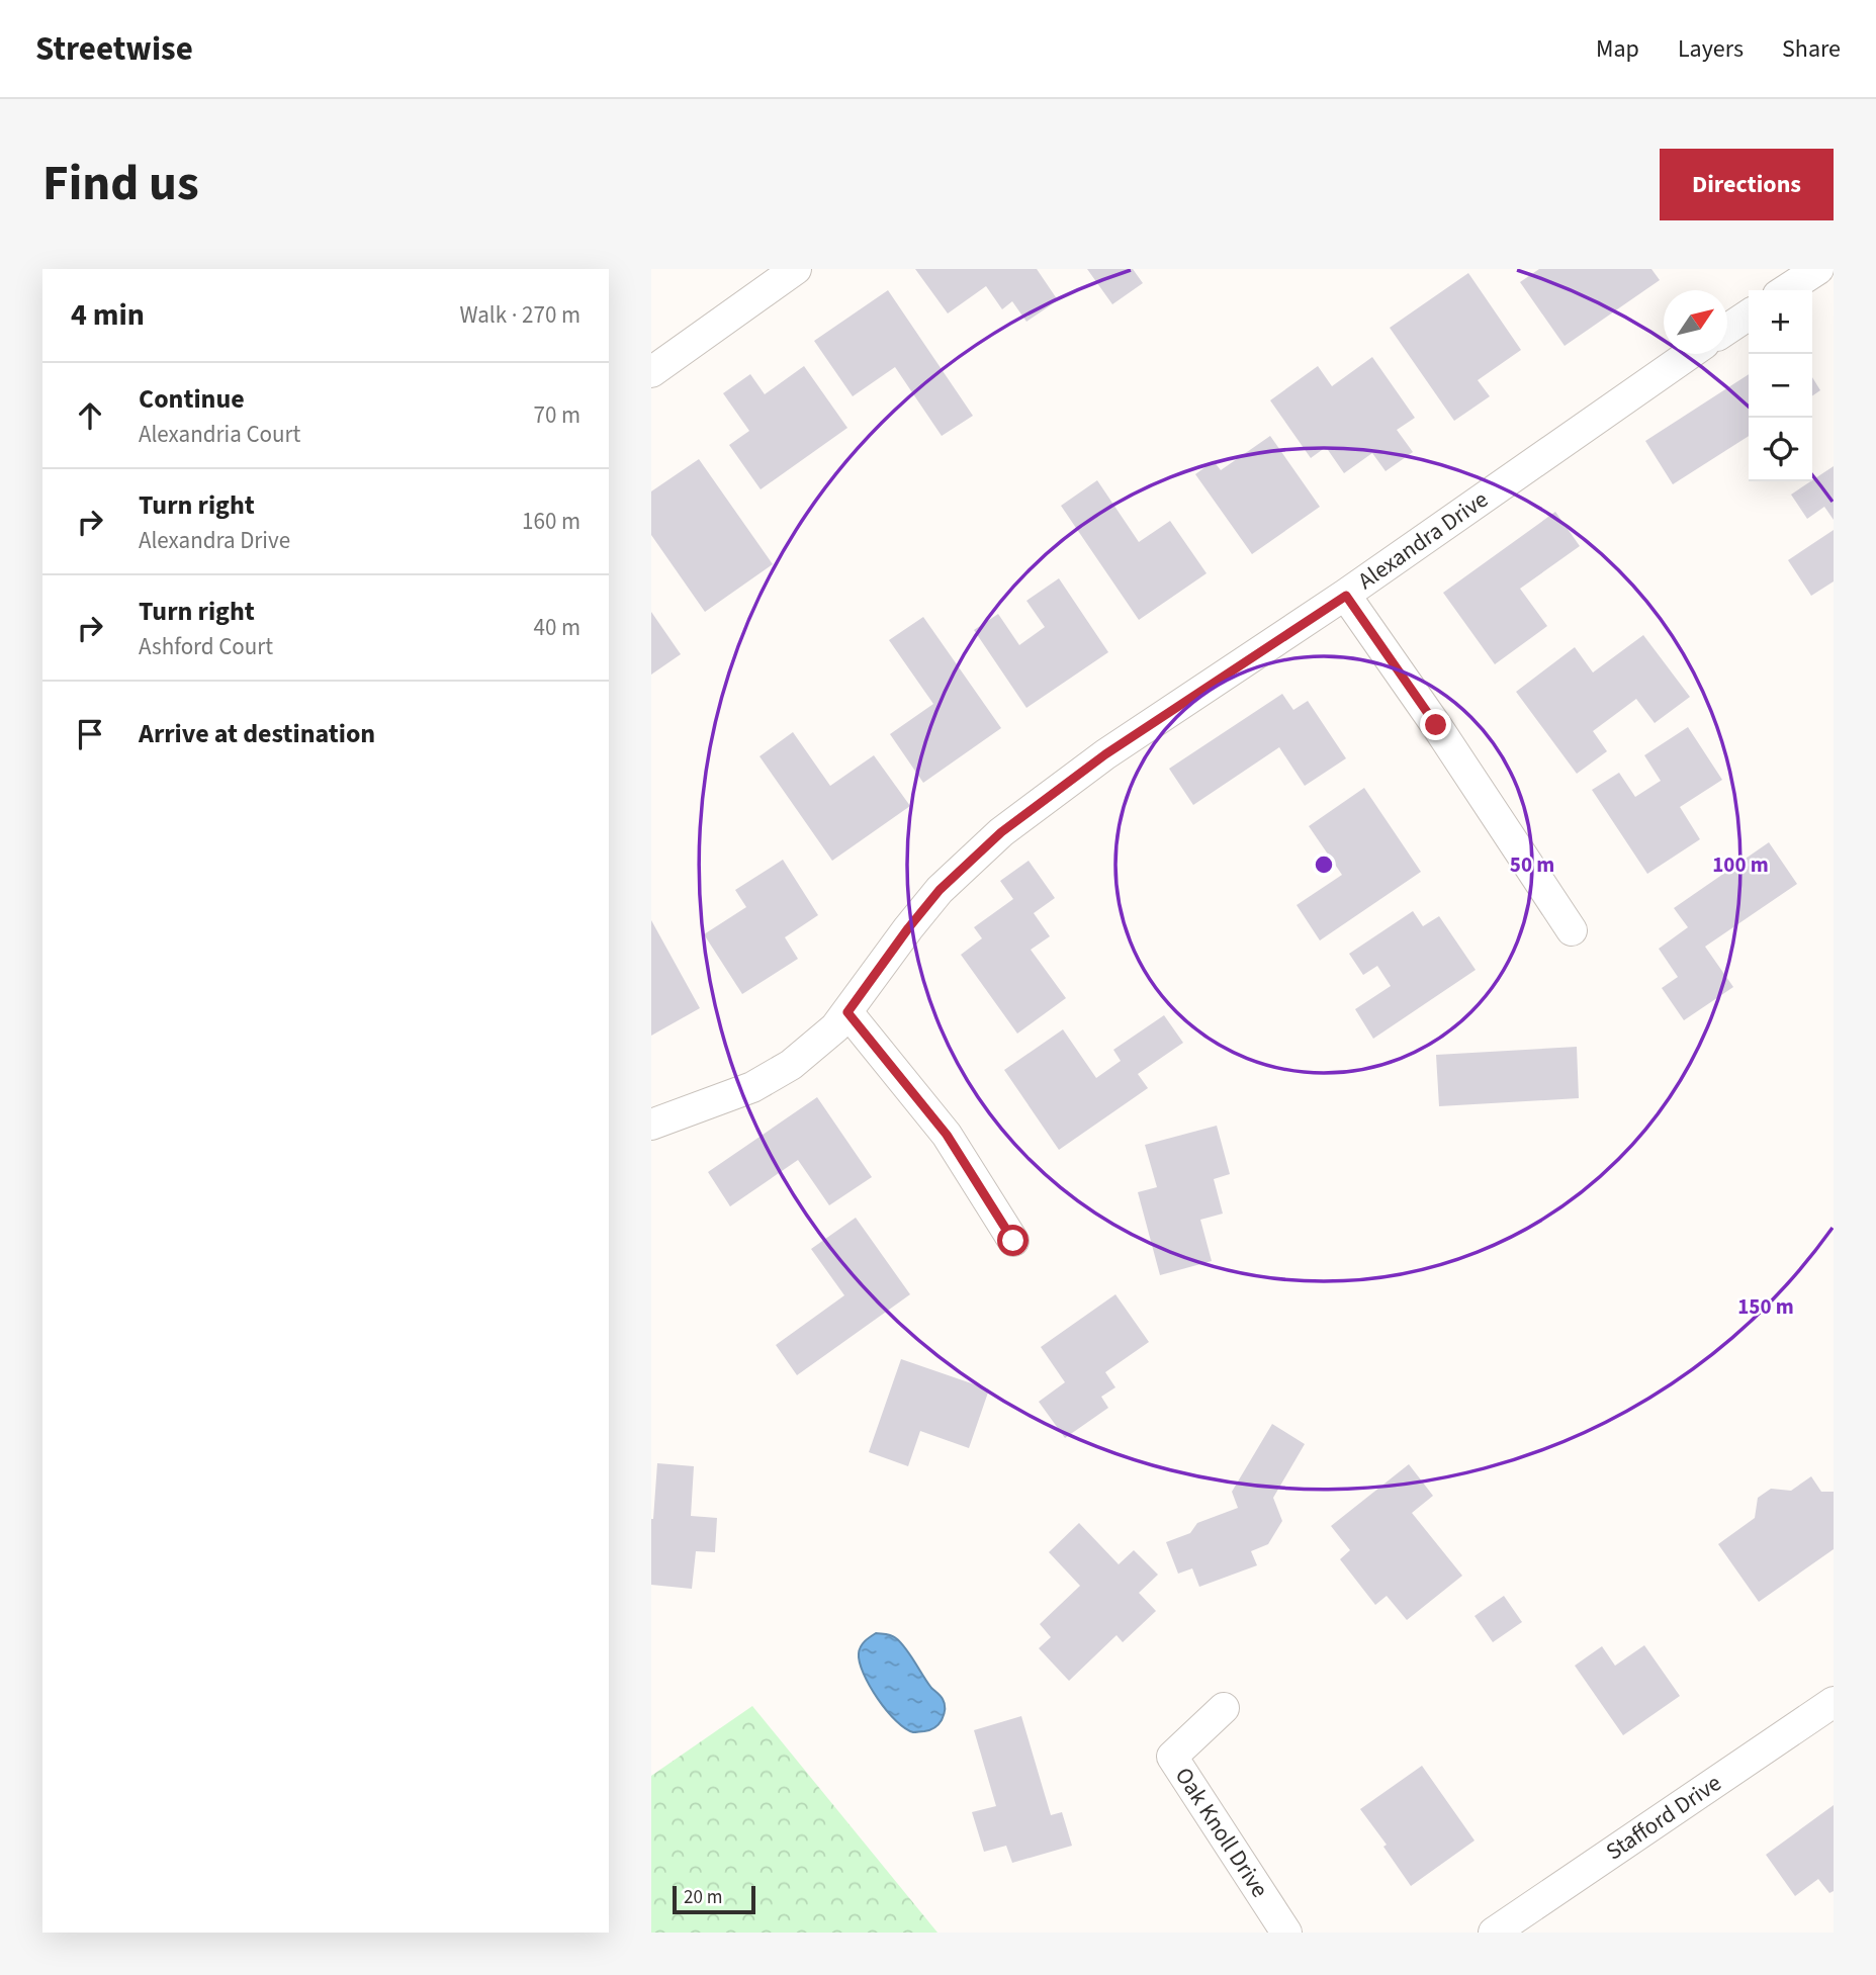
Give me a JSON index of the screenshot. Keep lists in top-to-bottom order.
{
  "streets": {
    "street": ["Alexandra Drive", "Stafford Drive", "Oak Knoll Drive"]
  },
  "scale_bar": "20 m",
  "north": "top right",
  "page": {
    "header": "Streetwise",
    "nav": ["Map", "Layers", "Share"],
    "title": "Find us",
    "buttons": "Directions",
    "heading": ["4 min", "Walk · 270 m"],
    "map_buttons": ["+", "−"],
    "list": [
      ["Continue", "Alexandria Court", "70 m"],
      ["Turn right", "Alexandra Drive", "160 m"],
      ["Turn right", "Ashford Court", "40 m"],
      "Arrive at destination"
    ],
    "scale": "20 m"
  },
  "rings": ["50 m", "100 m", "150 m"]
}
